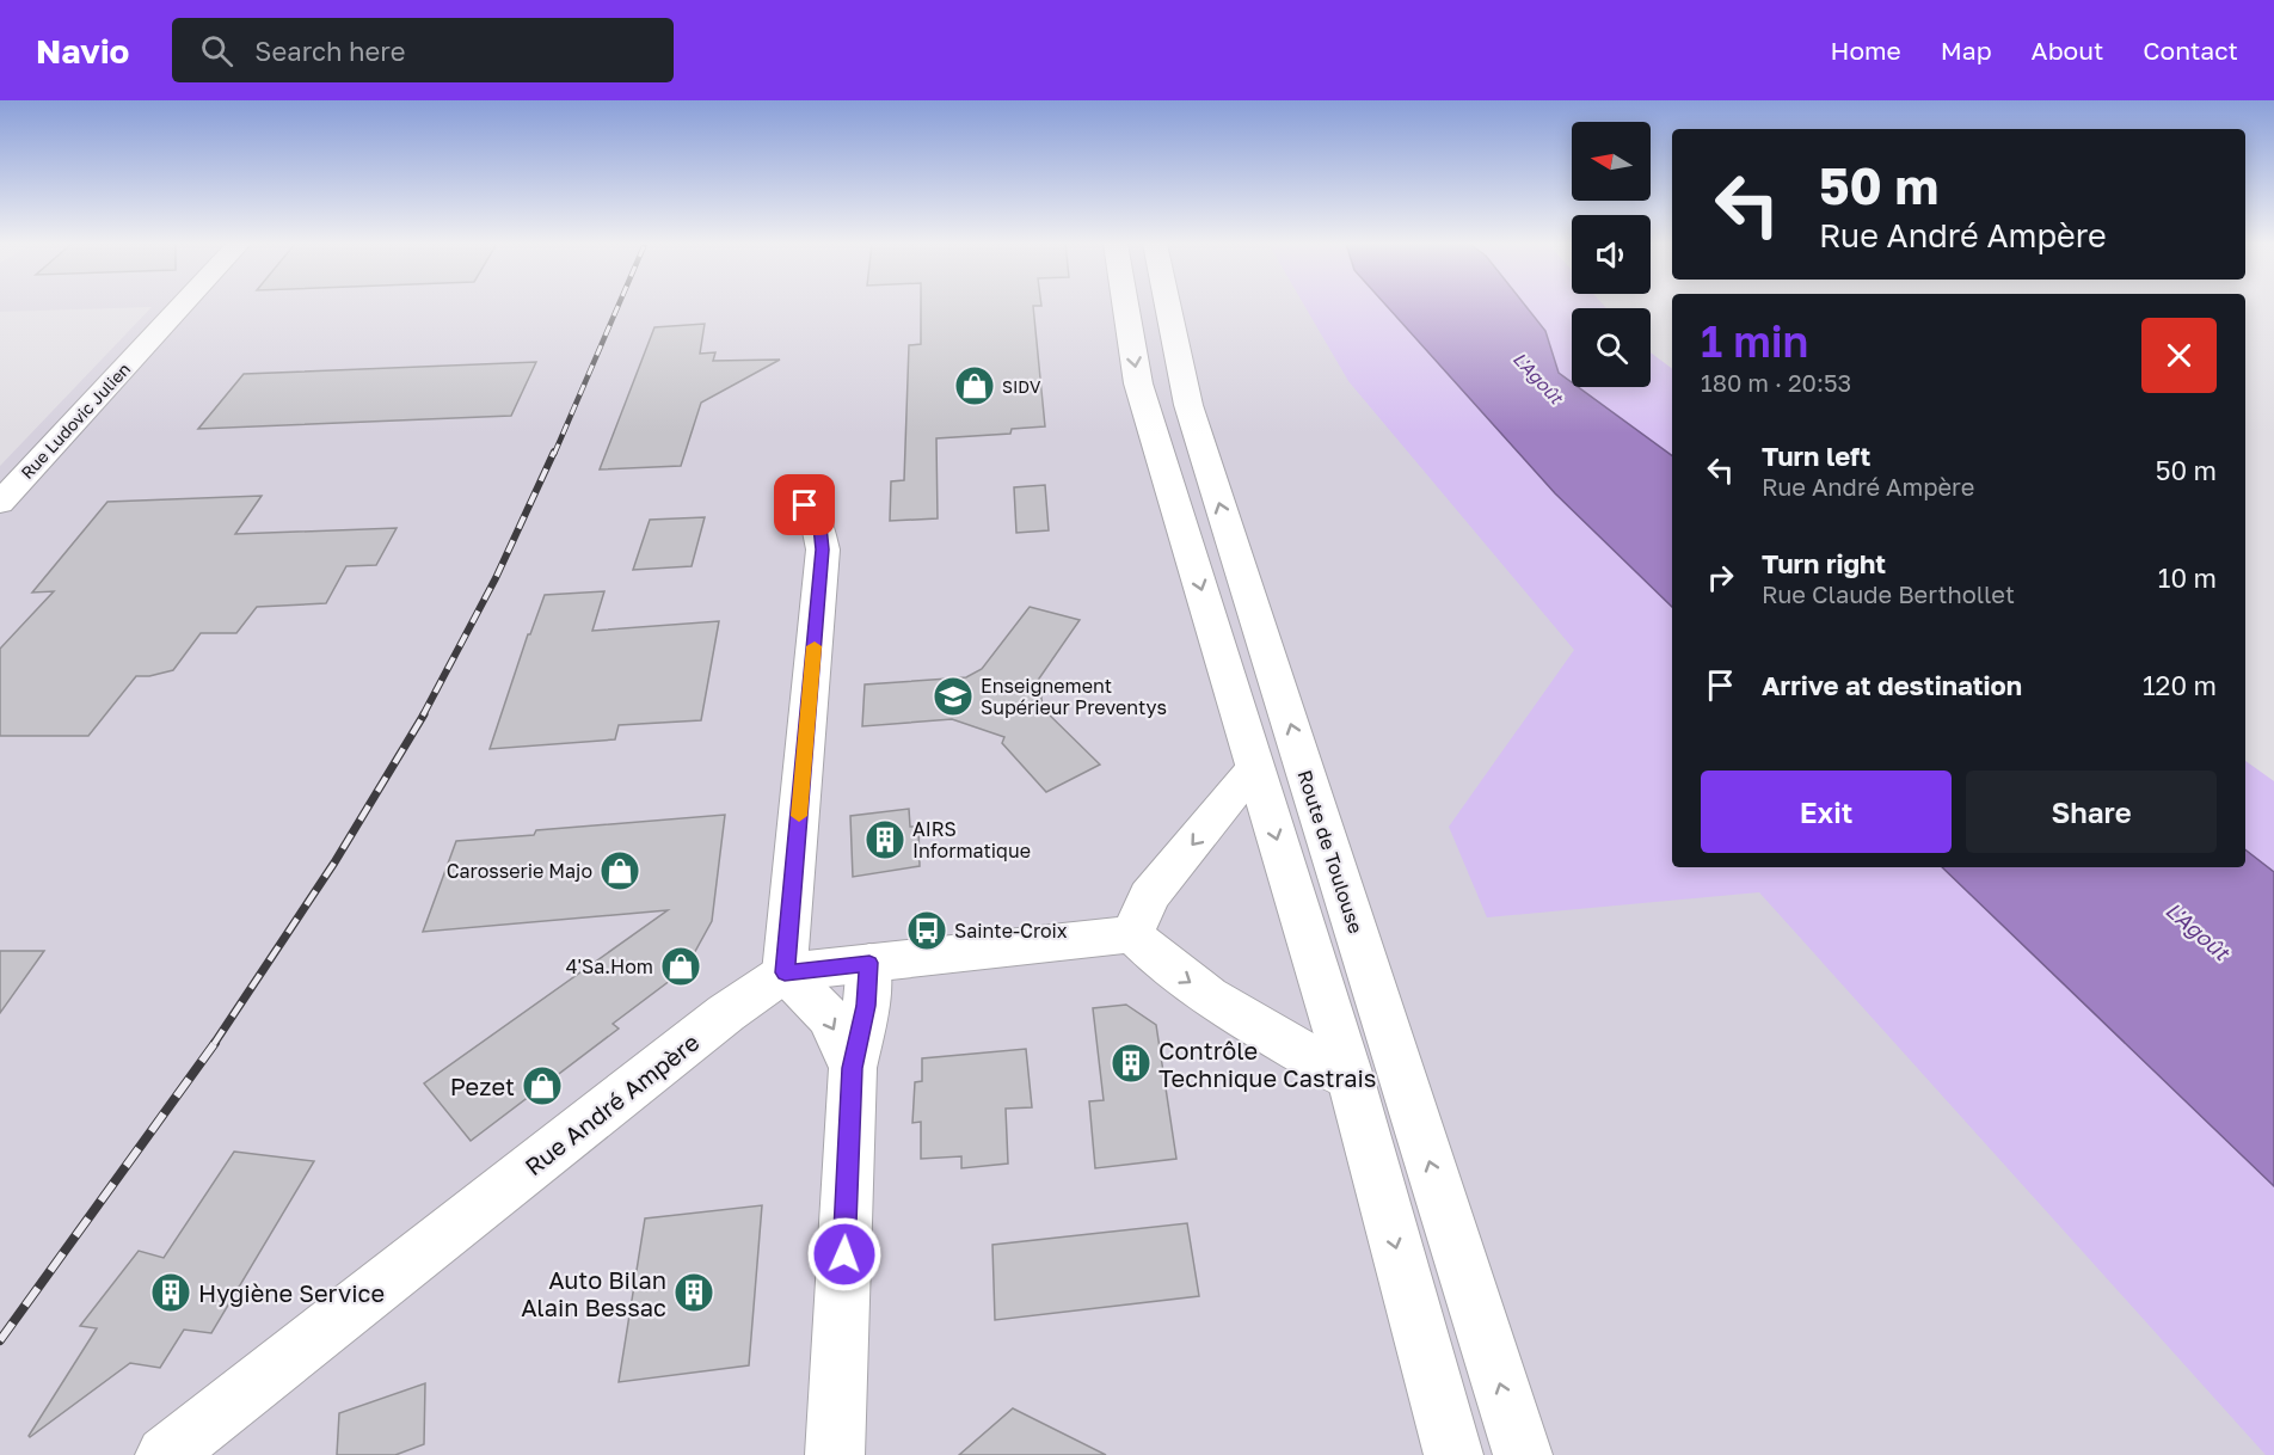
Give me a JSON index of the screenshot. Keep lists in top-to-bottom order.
{
  "streets": {
    "main road": ["Rue Ludovic Julien", "Route de Toulouse", "Rue André Ampère"]
  },
  "water": ["L'Agoût"],
  "places": {
    "shop": [
      "SIDV",
      "Carosserie Majo",
      "4'Sa.Hom",
      "Pezet"
    ],
    "school or university": ["Enseignement Supérieur Preventys"],
    "building": [
      "AIRS Informatique",
      "Contrôle Technique Castrais",
      "Hygiène Service",
      "Auto Bilan Alain Bessac"
    ],
    "bus stop": ["Sainte-Croix"]
  },
  "north": "left",
  "page": {
    "header": "Navio",
    "search": "Search here",
    "nav": [
      "Home",
      "Map",
      "About",
      "Contact"
    ],
    "turn": ["50 m", "Rue André Ampère"],
    "heading": ["1 min", "180 m · 20:53"],
    "list": [
      {
        "name": "Turn left",
        "note": "Rue André Ampère",
        "value": "50 m"
      },
      {
        "name": "Turn right",
        "note": "Rue Claude Berthollet",
        "value": "10 m"
      },
      {
        "name": "Arrive at destination",
        "value": "120 m"
      }
    ],
    "buttons": ["Exit", "Share"]
  }
}
